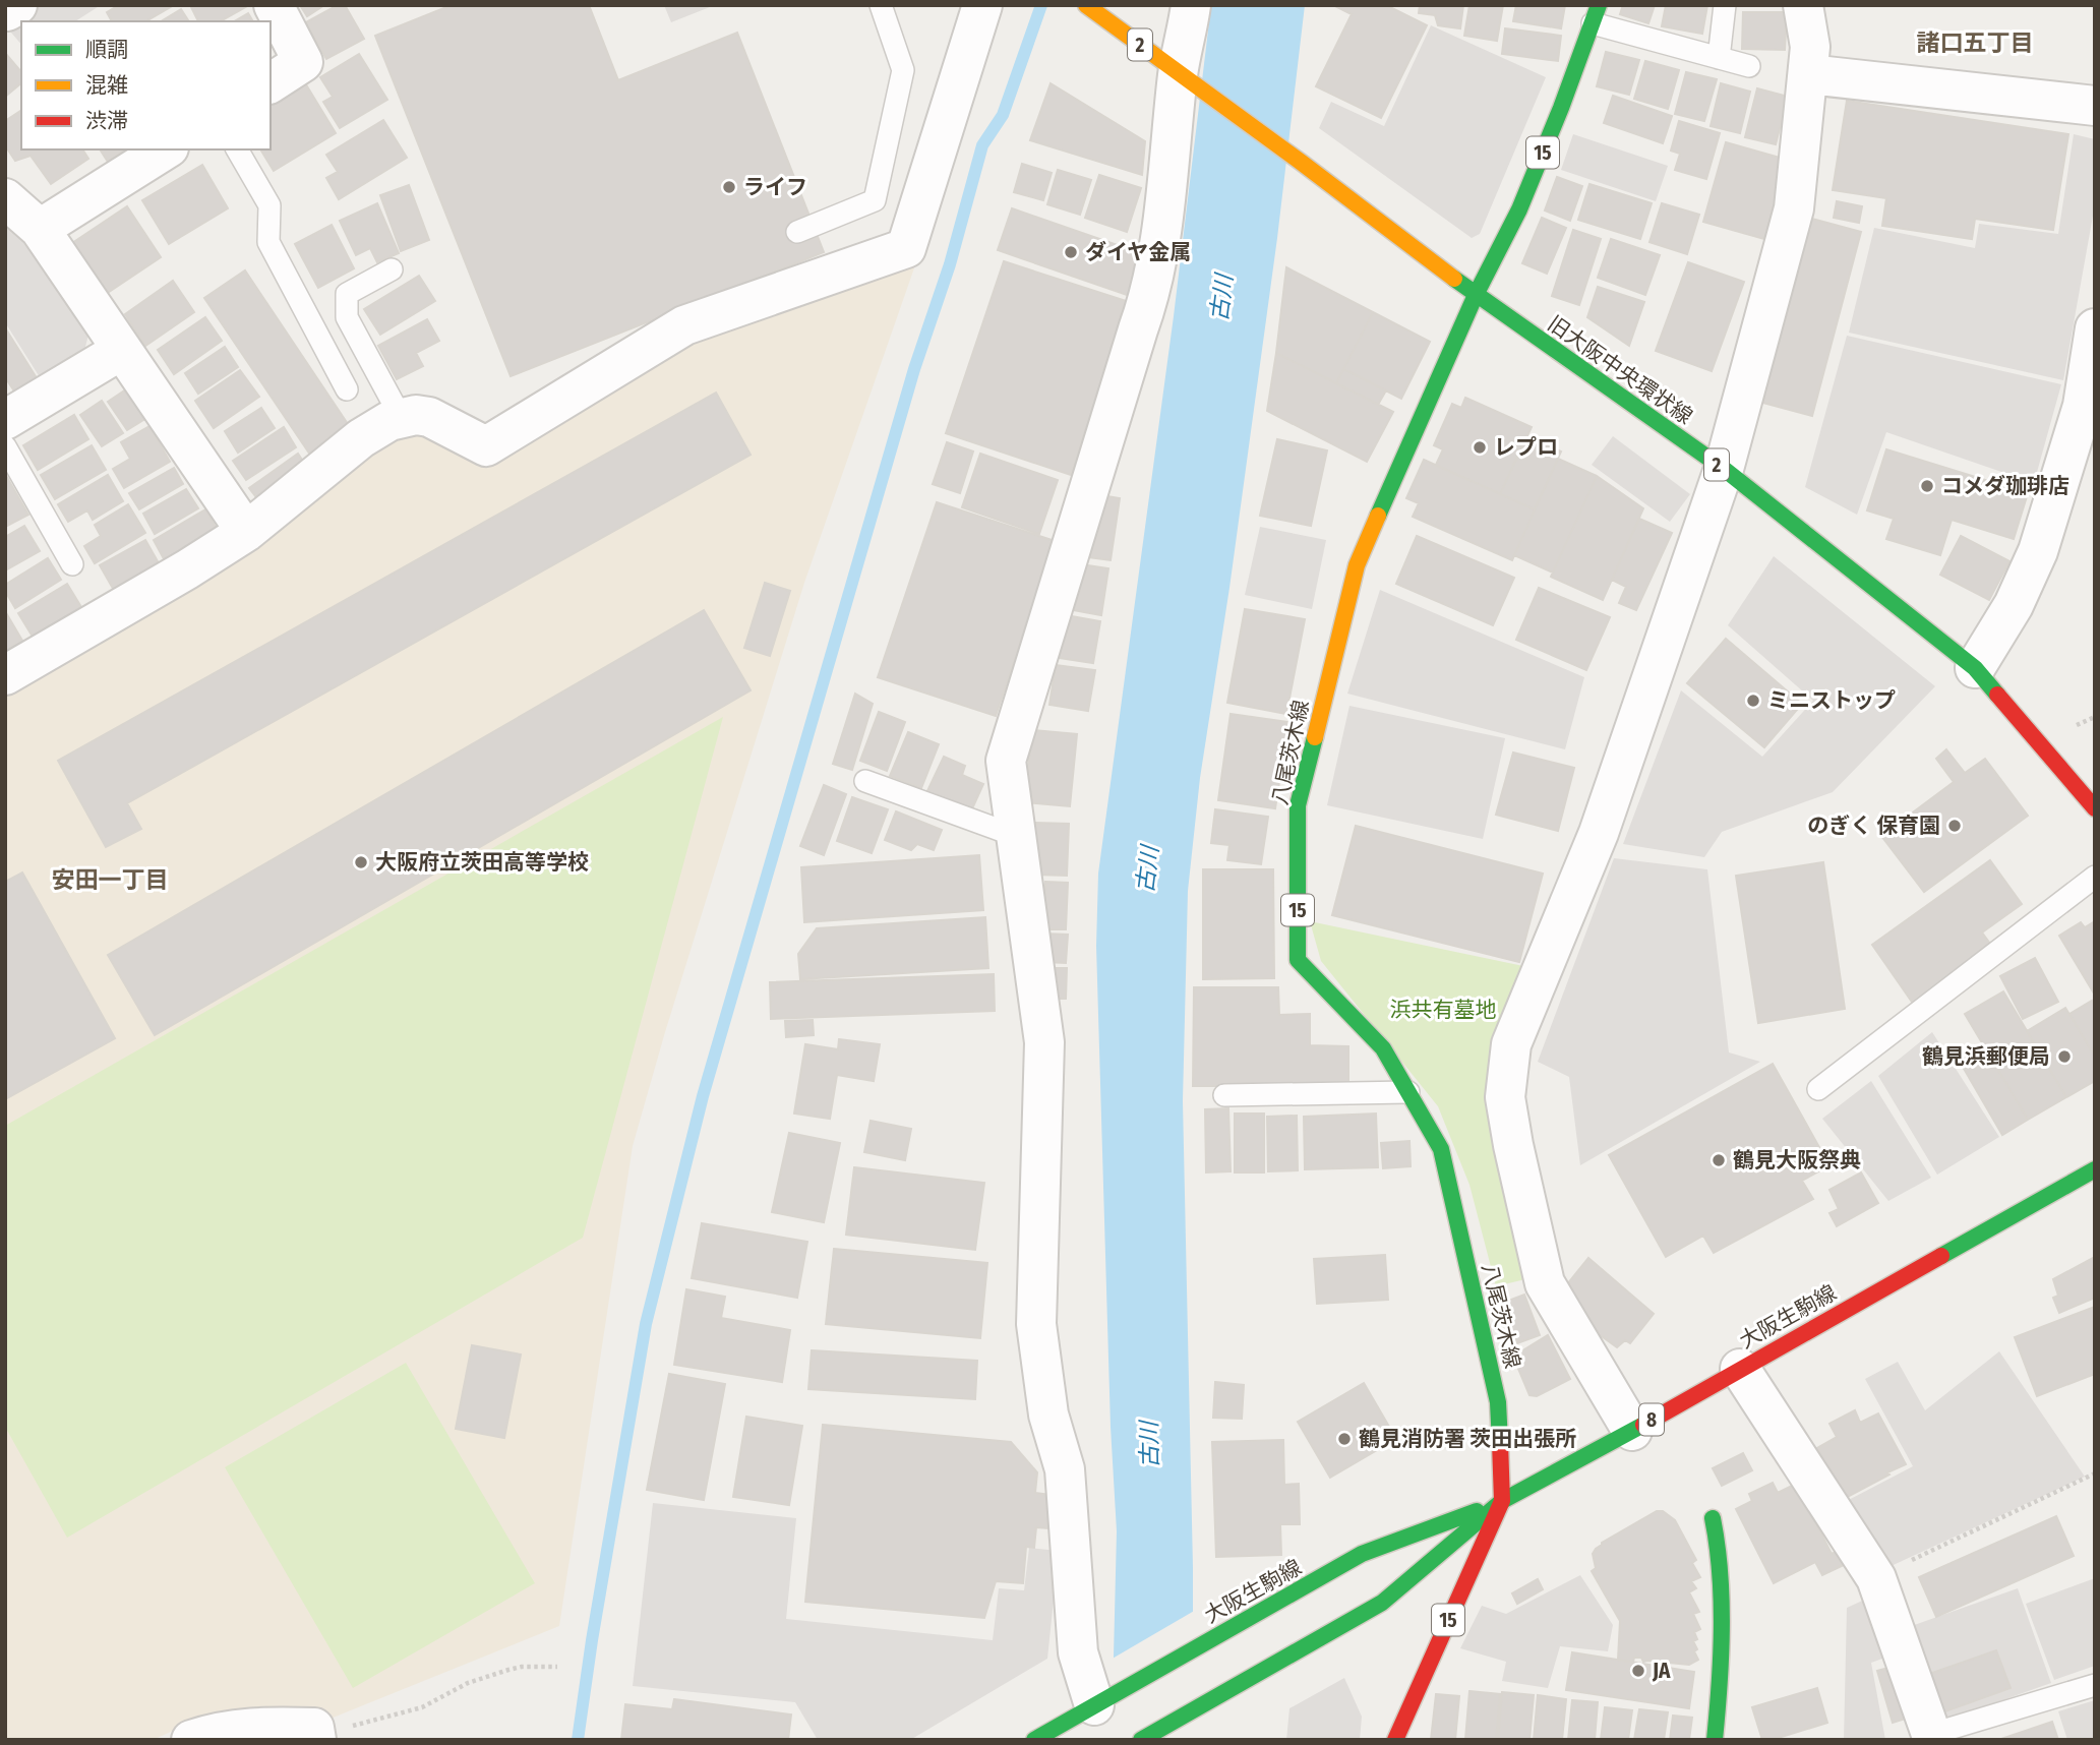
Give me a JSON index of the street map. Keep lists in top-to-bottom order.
{
  "streets": {
    "main road": [
      "2",
      "15",
      "旧大阪中央環状線",
      "八尾茨木線",
      "大阪生駒線",
      "8"
    ]
  },
  "crossings": [
    ["旧大阪中央環状線", "八尾茨木線"],
    ["八尾茨木線", "大阪生駒線"]
  ],
  "districts": ["諸口五丁目", "安田一丁目"],
  "water": ["古川"],
  "parks": ["浜共有墓地"],
  "places": [
    "ライフ",
    "ダイヤ金属",
    "レプロ",
    "コメダ珈琲店",
    "ミニストップ",
    "のぎく 保育園",
    "大阪府立茨田高等学校",
    "鶴見浜郵便局",
    "鶴見大阪祭典",
    "鶴見消防署 茨田出張所",
    "JA"
  ],
  "legend": ["順調", "混雑", "渋滞"]
}
